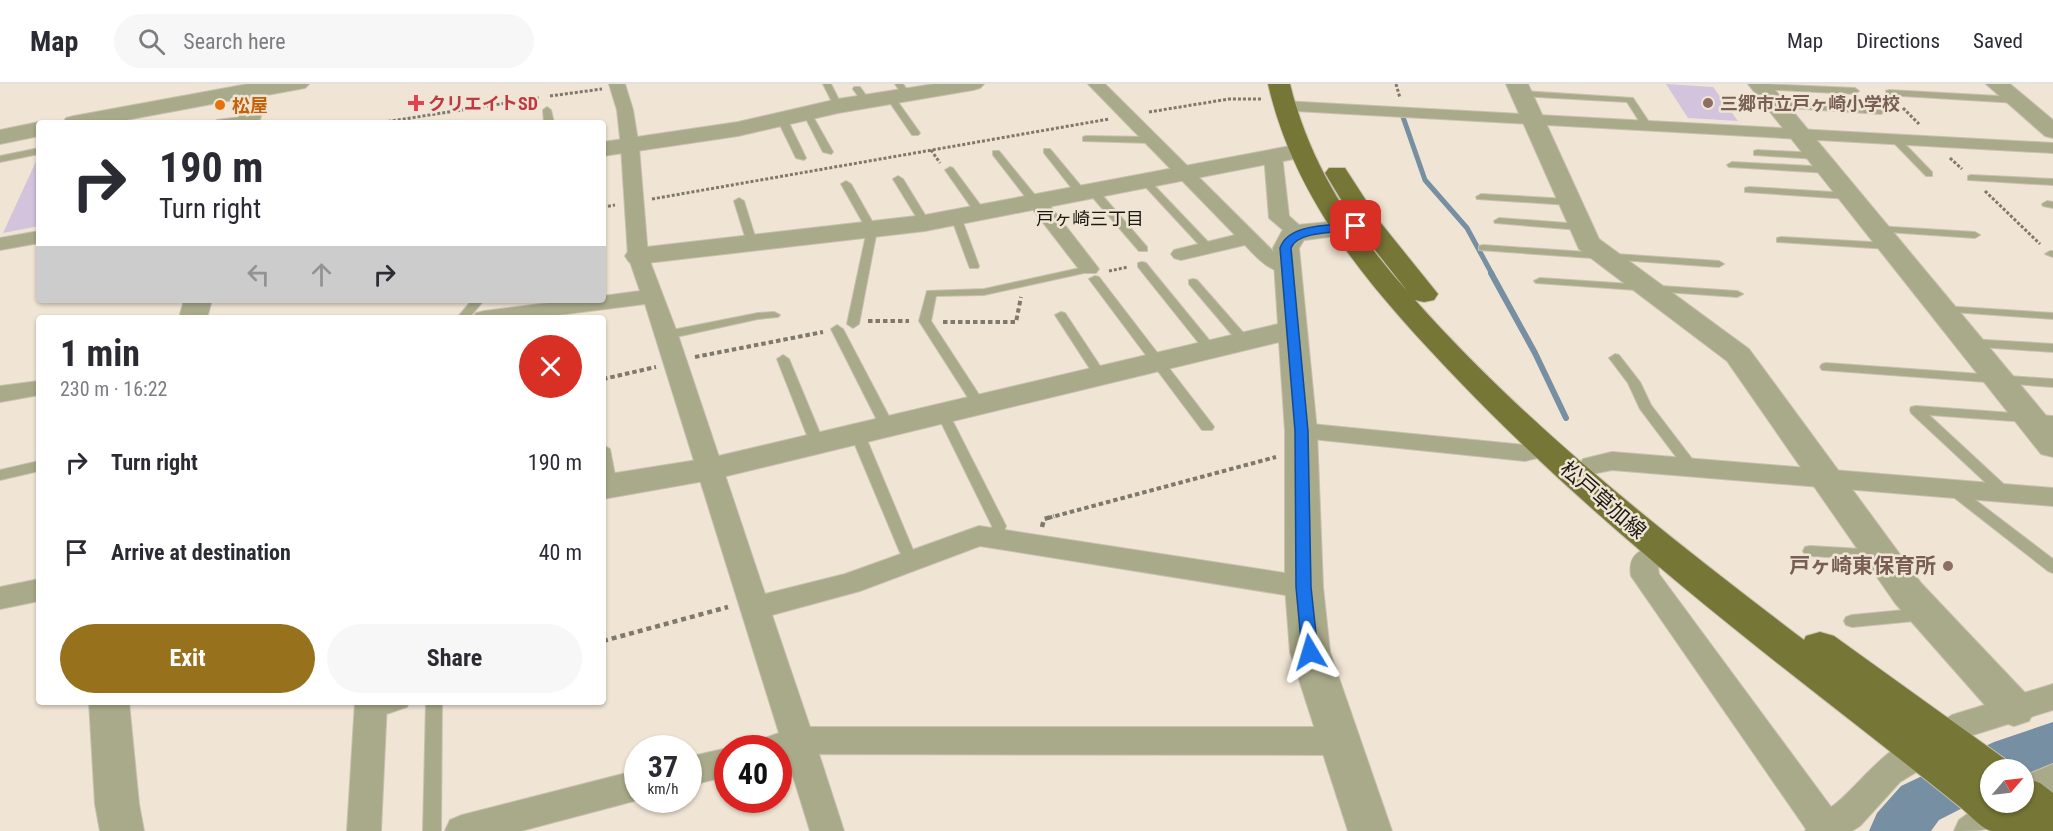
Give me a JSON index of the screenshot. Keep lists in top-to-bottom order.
{
  "streets": {
    "main road": ["松戸草加線"]
  },
  "districts": ["戸ヶ崎三丁目"],
  "places": {
    "health": ["クリエイトSD"],
    "other": ["三郷市立戸ヶ崎小学校", "松屋", "戸ヶ崎東保育所"]
  },
  "north": "top right",
  "page": {
    "header": "Map",
    "search": "Search here",
    "nav": ["Map", "Directions", "Saved"],
    "turn": ["190 m", "Turn right"],
    "heading": ["1 min", "230 m · 16:22"],
    "list": [
      {
        "name": "Turn right",
        "value": "190 m"
      },
      {
        "name": "Arrive at destination",
        "value": "40 m"
      }
    ],
    "buttons": ["Exit", "Share"],
    "speed": "37 km/h",
    "limit": "40"
  }
}
